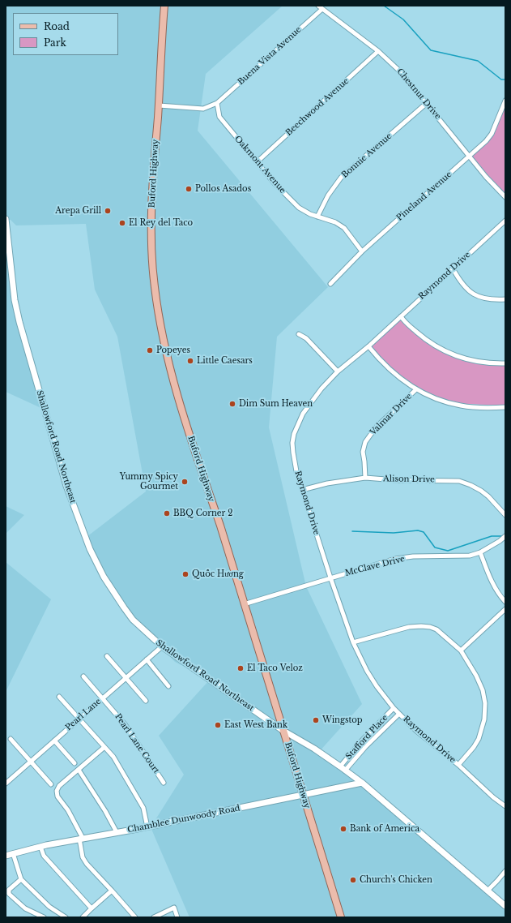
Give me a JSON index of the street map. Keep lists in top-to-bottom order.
{
  "streets": {
    "main road": ["Buford Highway"],
    "street": [
      "Buena Vista Avenue",
      "Chestnut Drive",
      "Beechwood Avenue",
      "Bonnie Avenue",
      "Oakmont Avenue",
      "Pineland Avenue",
      "Raymond Drive",
      "Valmar Drive",
      "Shallowford Road Northeast",
      "Alison Drive",
      "McClave Drive",
      "Pearl Lane",
      "Stafford Place",
      "Pearl Lane Court",
      "Chamblee Dunwoody Road"
    ]
  },
  "crossings": [
    ["Buena Vista Avenue", "Chestnut Drive"],
    ["Buena Vista Avenue", "Oakmont Avenue"],
    ["Chestnut Drive", "Beechwood Avenue"],
    ["Chestnut Drive", "Bonnie Avenue"],
    ["Chestnut Drive", "Pineland Avenue"],
    ["Beechwood Avenue", "Oakmont Avenue"],
    ["Bonnie Avenue", "Oakmont Avenue"],
    ["Oakmont Avenue", "Pineland Avenue"],
    ["Buford Highway", "Shallowford Road Northeast"],
    ["Buford Highway", "McClave Drive"],
    ["Buford Highway", "Chamblee Dunwoody Road"],
    ["Raymond Drive", "Alison Drive"],
    ["Raymond Drive", "McClave Drive"],
    ["Raymond Drive", "Stafford Place"],
    ["Valmar Drive", "Alison Drive"],
    ["Shallowford Road Northeast", "Pearl Lane"],
    ["Shallowford Road Northeast", "Stafford Place"],
    ["Shallowford Road Northeast", "Chamblee Dunwoody Road"],
    ["Pearl Lane", "Pearl Lane Court"]
  ],
  "places": [
    "Pollos Asados",
    "Arepa Grill",
    "El Rey del Taco",
    "Popeyes",
    "Little Caesars",
    "Dim Sum Heaven",
    "Yummy Spicy Gourmet",
    "BBQ Corner 2",
    "Quốc Hương",
    "El Taco Veloz",
    "Wingstop",
    "East West Bank",
    "Bank of America",
    "Church's Chicken"
  ],
  "legend": ["Road", "Park"]
}
